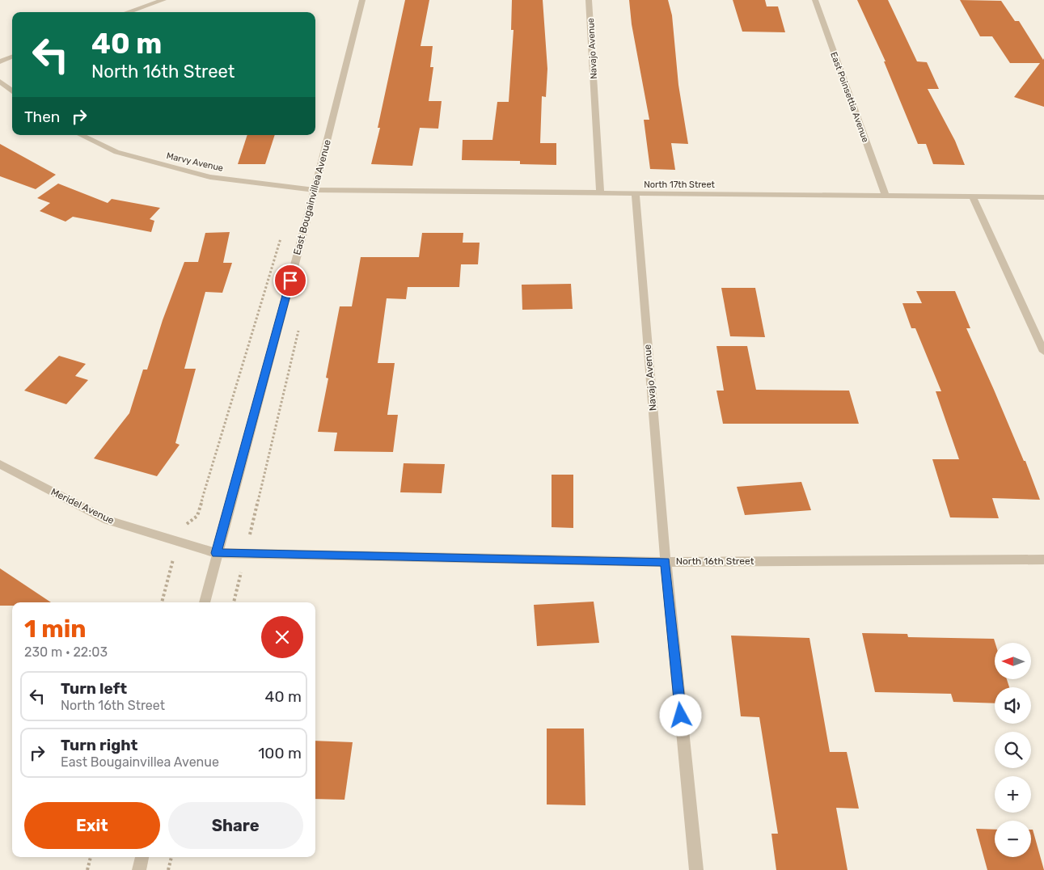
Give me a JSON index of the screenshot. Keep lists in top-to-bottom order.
{
  "streets": {
    "street": [
      "Navajo Avenue",
      "East Poinsettia Avenue",
      "Marvy Avenue",
      "North 17th Street",
      "East Bougainvillea Avenue",
      "Meridel Avenue",
      "North 16th Street"
    ]
  },
  "crossings": [
    ["Navajo Avenue", "North 17th Street"],
    ["Navajo Avenue", "North 16th Street"],
    ["East Poinsettia Avenue", "North 17th Street"],
    ["Marvy Avenue", "North 17th Street"],
    ["Marvy Avenue", "East Bougainvillea Avenue"],
    ["North 17th Street", "East Bougainvillea Avenue"],
    ["East Bougainvillea Avenue", "Meridel Avenue"],
    ["East Bougainvillea Avenue", "North 16th Street"],
    ["Meridel Avenue", "North 16th Street"]
  ],
  "north": "left",
  "page": {
    "turn": ["40 m", "North 16th Street"],
    "then": "Then",
    "heading": ["1 min", "230 m · 22:03"],
    "map_buttons": ["+", "−"],
    "list": [
      {
        "name": "Turn left",
        "note": "North 16th Street",
        "value": "40 m"
      },
      {
        "name": "Turn right",
        "note": "East Bougainvillea Avenue",
        "value": "100 m"
      }
    ],
    "buttons": ["Exit", "Share"]
  }
}
